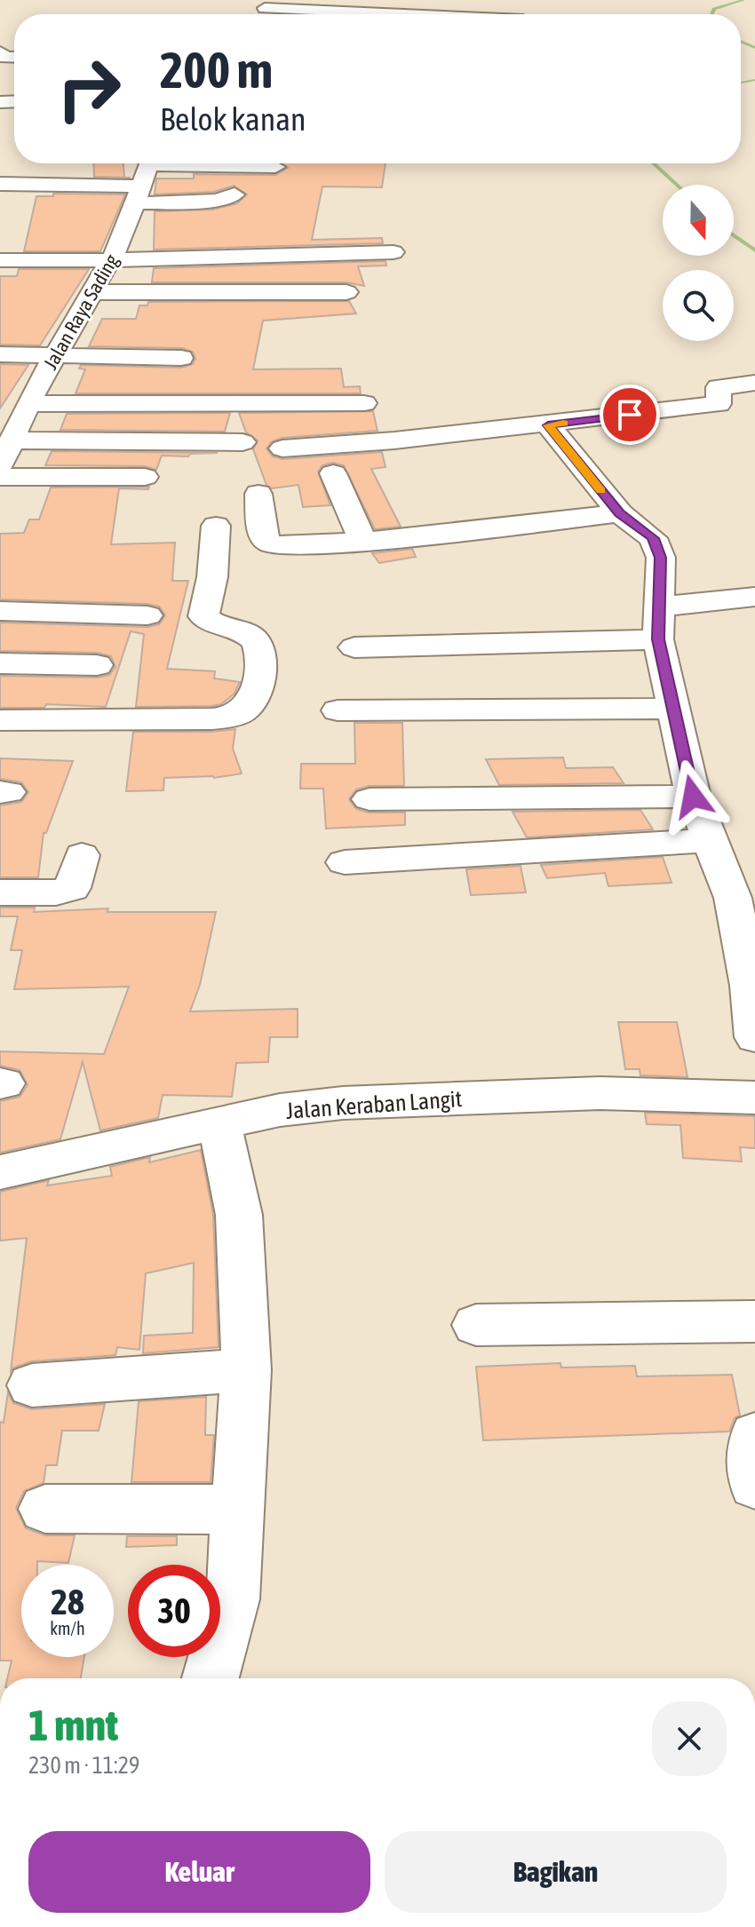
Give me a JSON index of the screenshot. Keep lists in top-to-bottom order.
{
  "streets": {
    "street": ["Jalan Raya Sading", "Jalan Keraban Langit"]
  },
  "north": "bottom",
  "page": {
    "turn": ["200 m", "Belok kanan"],
    "speed": "28 km/h",
    "limit": "30",
    "heading": ["1 mnt", "230 m · 11:29"],
    "buttons": ["Keluar", "Bagikan"]
  }
}
